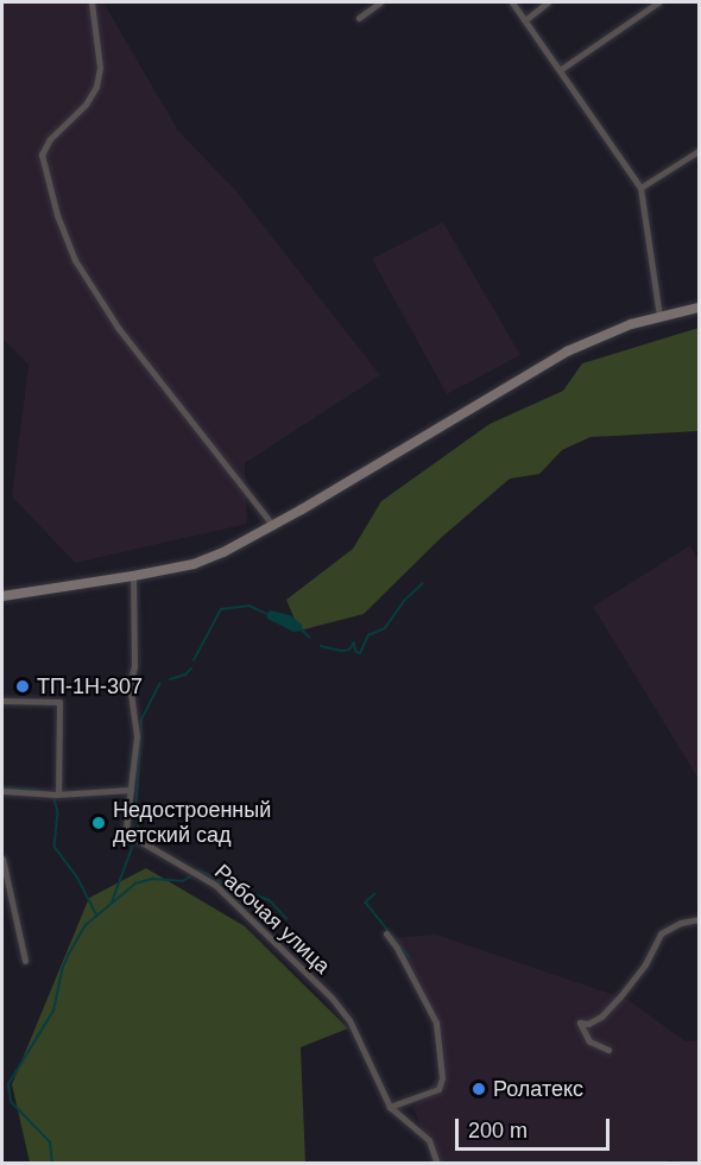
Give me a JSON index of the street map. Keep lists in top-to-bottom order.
{
  "streets": {
    "street": ["Рабочая улица"]
  },
  "places": ["ТП-1Н-307", "Недостроенный детский сад", "Ролатекс"],
  "scale_bar": "200 m"
}
